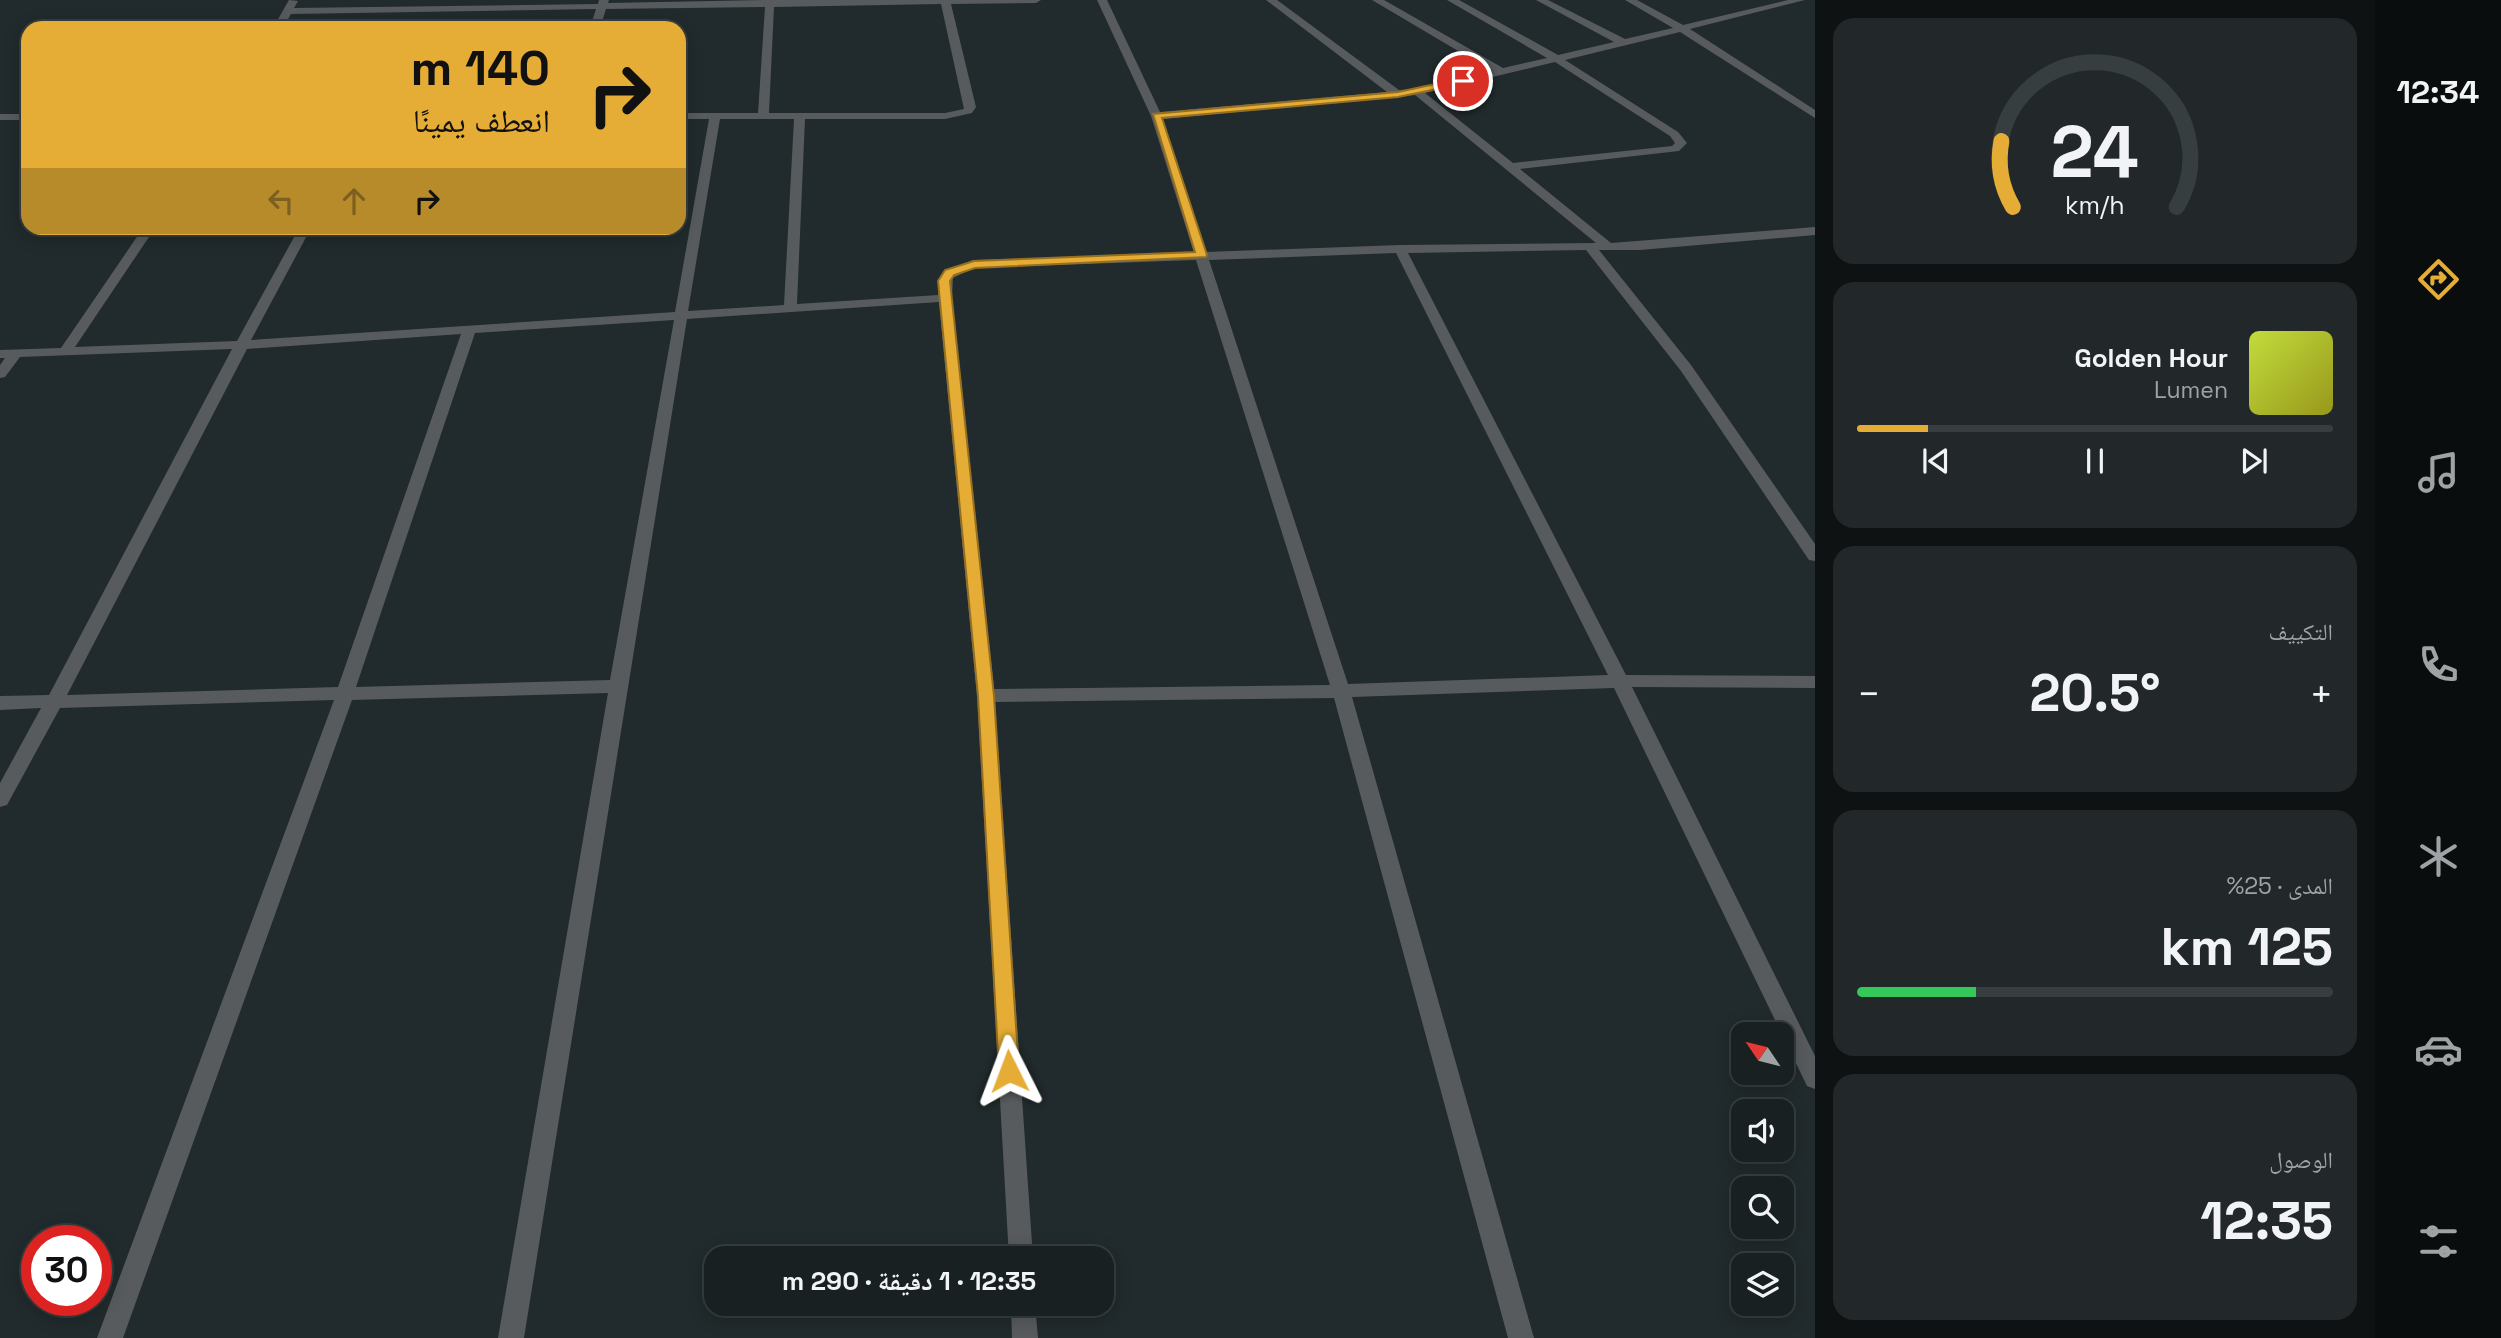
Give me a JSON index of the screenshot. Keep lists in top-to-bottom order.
{
  "north": "top left",
  "page": {
    "tabs": "12:34",
    "turn": ["140 m", "انعطف يمينًا"],
    "song": ["Golden Hour", "Lumen"],
    "tile": [
      "التكييف",
      ["المدى · 25%", "125 km"],
      ["الوصول", "12:35"]
    ],
    "heat": ["−", "20.5°", "+"],
    "limit": "30",
    "trip": "12:35 · 1 دقيقة · 290 m",
    "gauge": ["24", "km/h"]
  }
}
